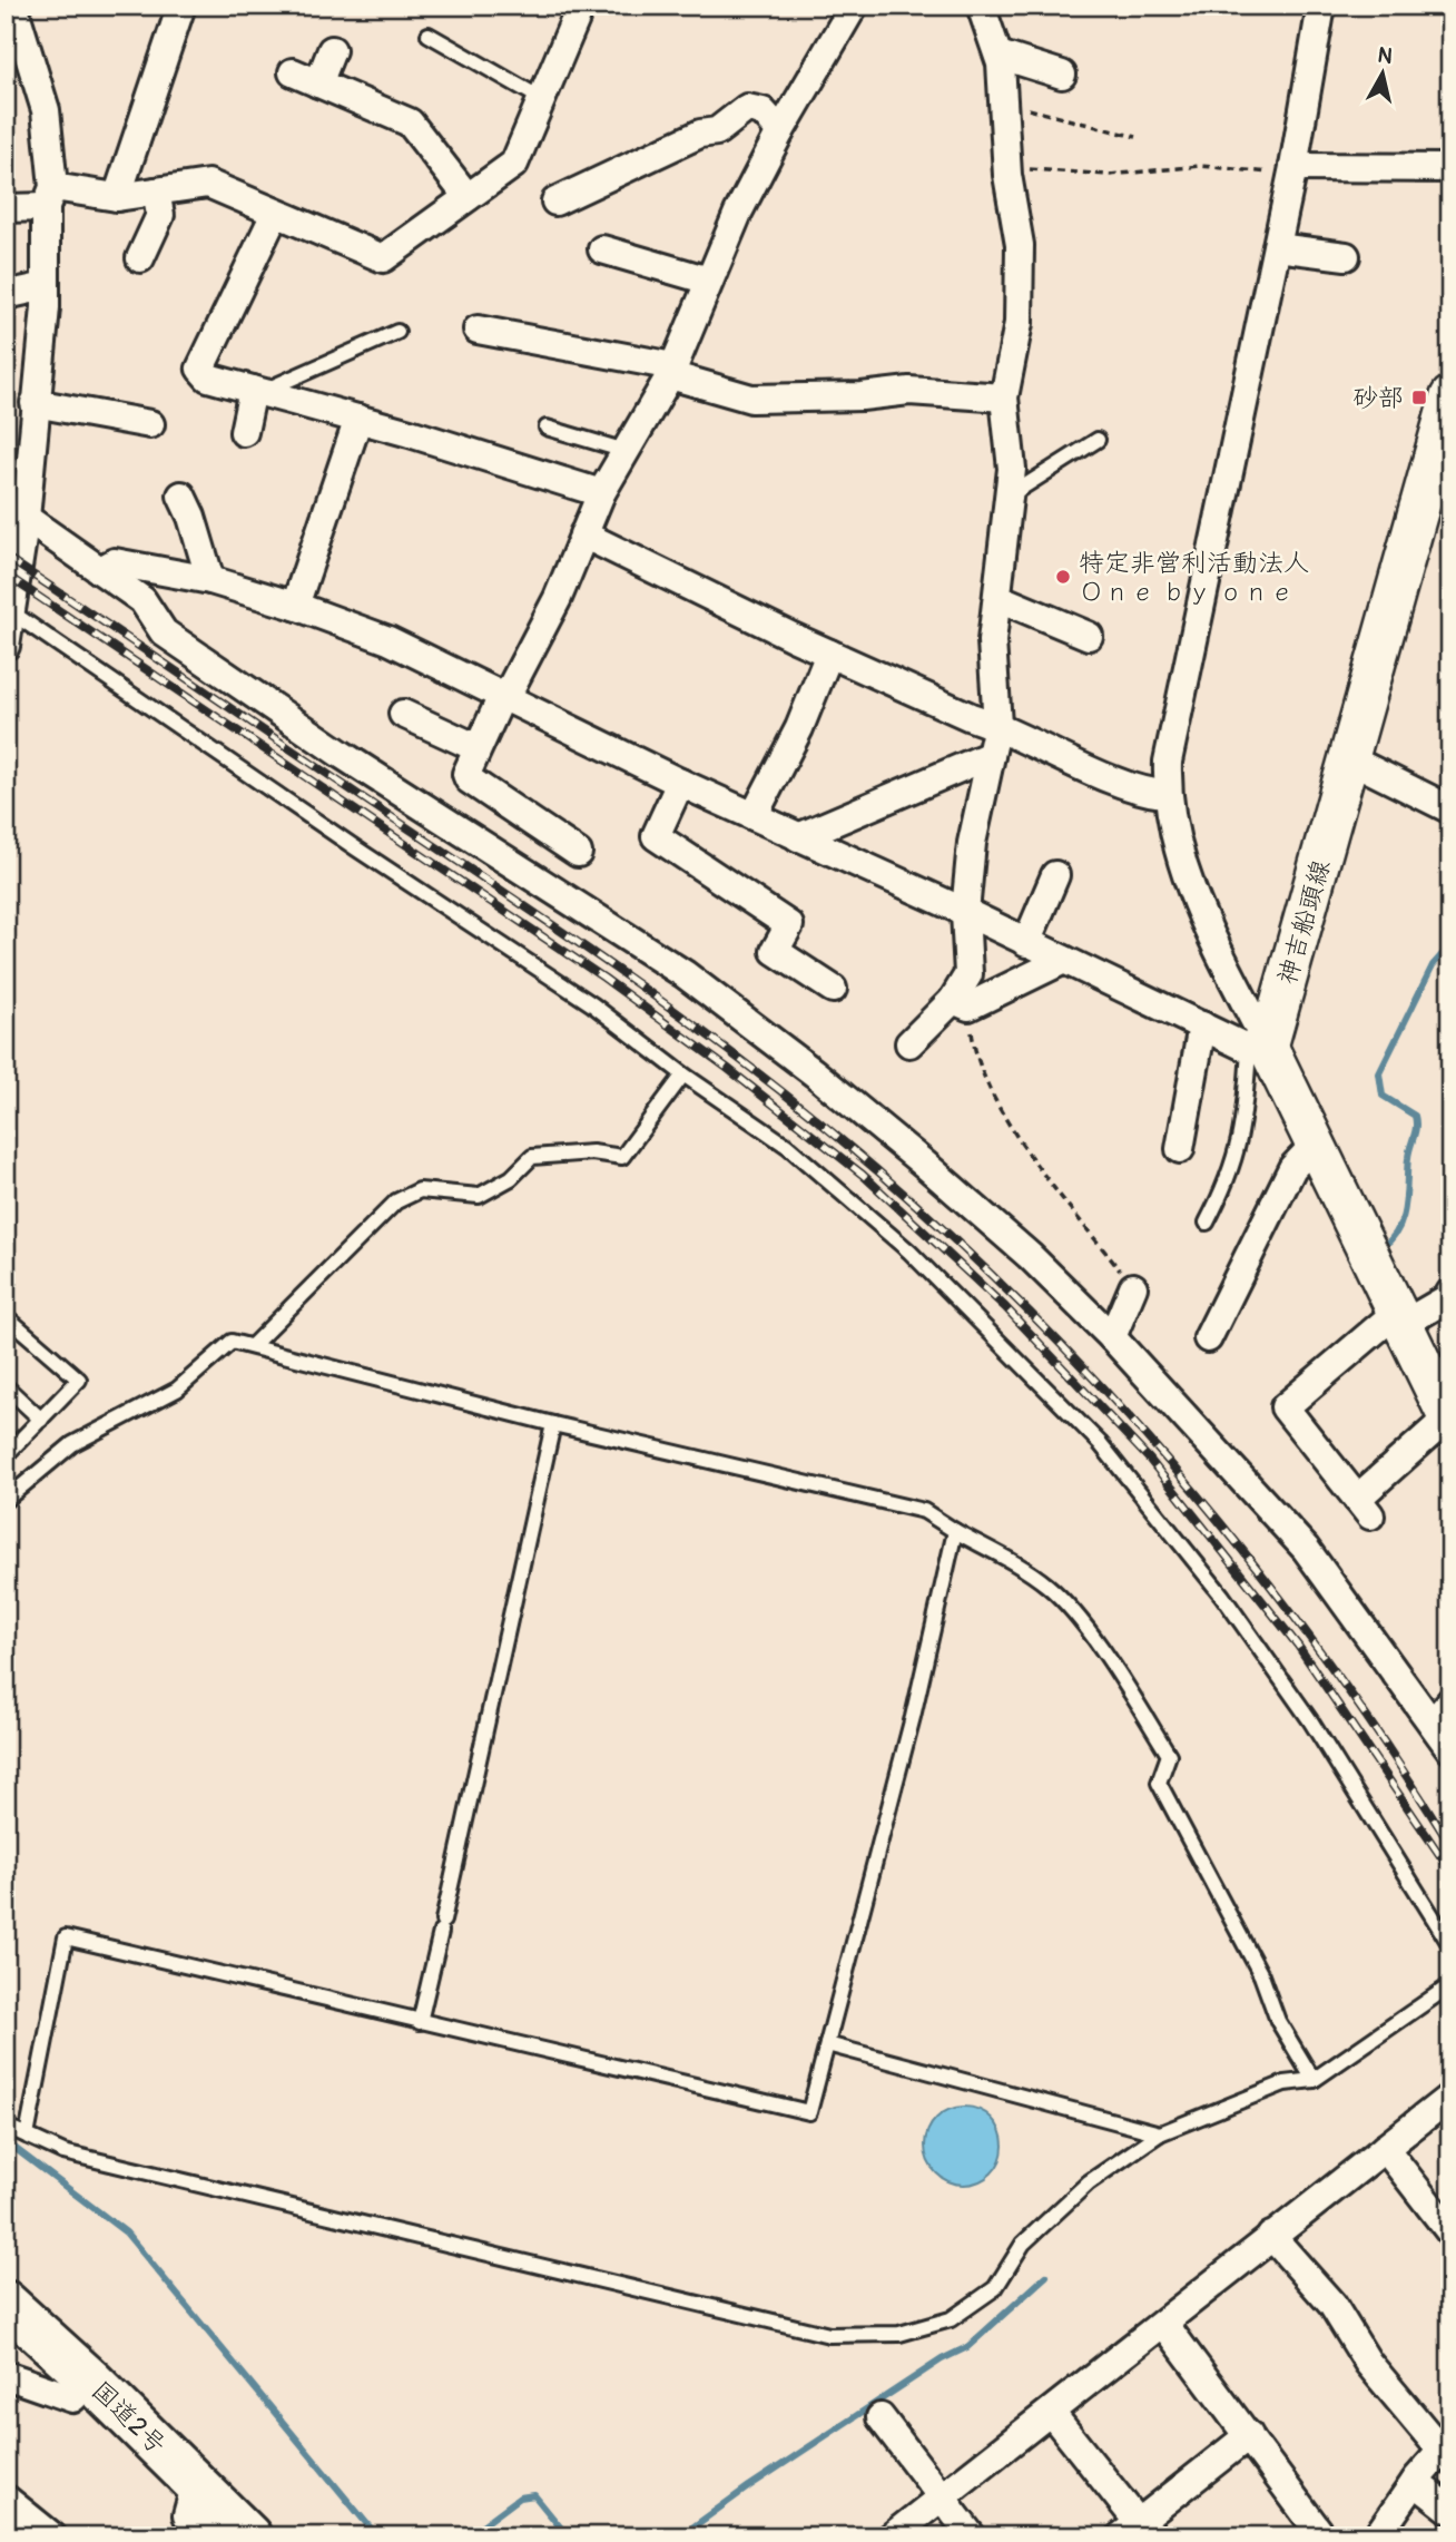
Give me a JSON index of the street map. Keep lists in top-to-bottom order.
{
  "streets": {
    "highway": ["国道2号"],
    "main road": ["神吉船頭線"]
  },
  "places": {
    "transit": ["砂部"],
    "other": ["特定非営利活動法人 Ｏｎｅ ｂｙ ｏｎｅ"]
  },
  "north": "top"
}
